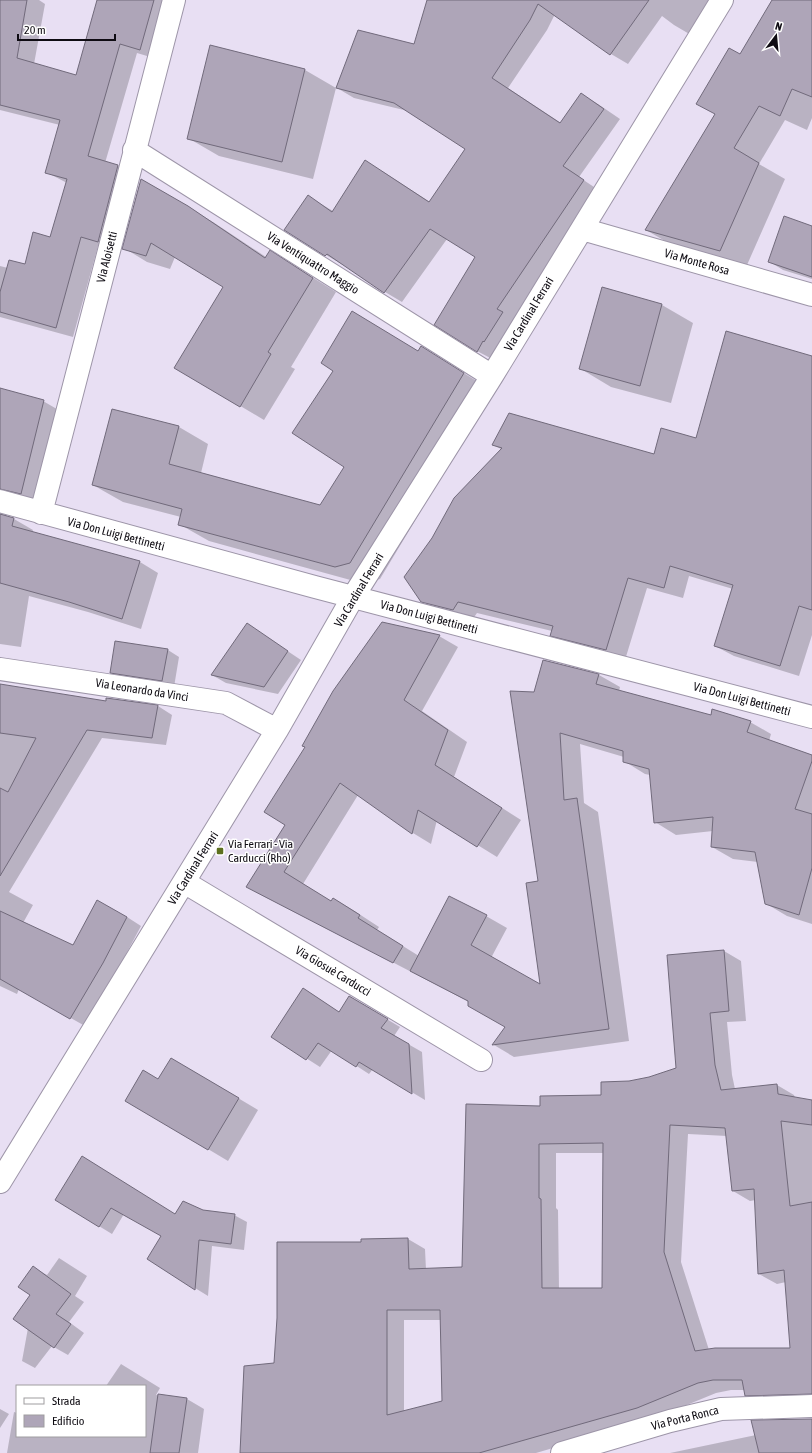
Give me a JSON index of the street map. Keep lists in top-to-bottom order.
{
  "streets": {
    "street": [
      "Via Aloisetti",
      "Via Monte Rosa",
      "Via Ventiquattro Maggio",
      "Via Cardinal Ferrari",
      "Via Don Luigi Bettinetti",
      "Via Leonardo da Vinci",
      "Via Giosuè Carducci",
      "Via Porta Ronca"
    ]
  },
  "crossings": [
    ["Via Aloisetti", "Via Ventiquattro Maggio"],
    ["Via Aloisetti", "Via Don Luigi Bettinetti"],
    ["Via Monte Rosa", "Via Cardinal Ferrari"],
    ["Via Ventiquattro Maggio", "Via Cardinal Ferrari"],
    ["Via Cardinal Ferrari", "Via Don Luigi Bettinetti"],
    ["Via Cardinal Ferrari", "Via Leonardo da Vinci"],
    ["Via Cardinal Ferrari", "Via Giosuè Carducci"]
  ],
  "places": {
    "transit": ["Via Ferrari - Via Carducci (Rho)"]
  },
  "legend": ["Strada", "Edificio"],
  "scale_bar": "20 m",
  "north": "top"
}
